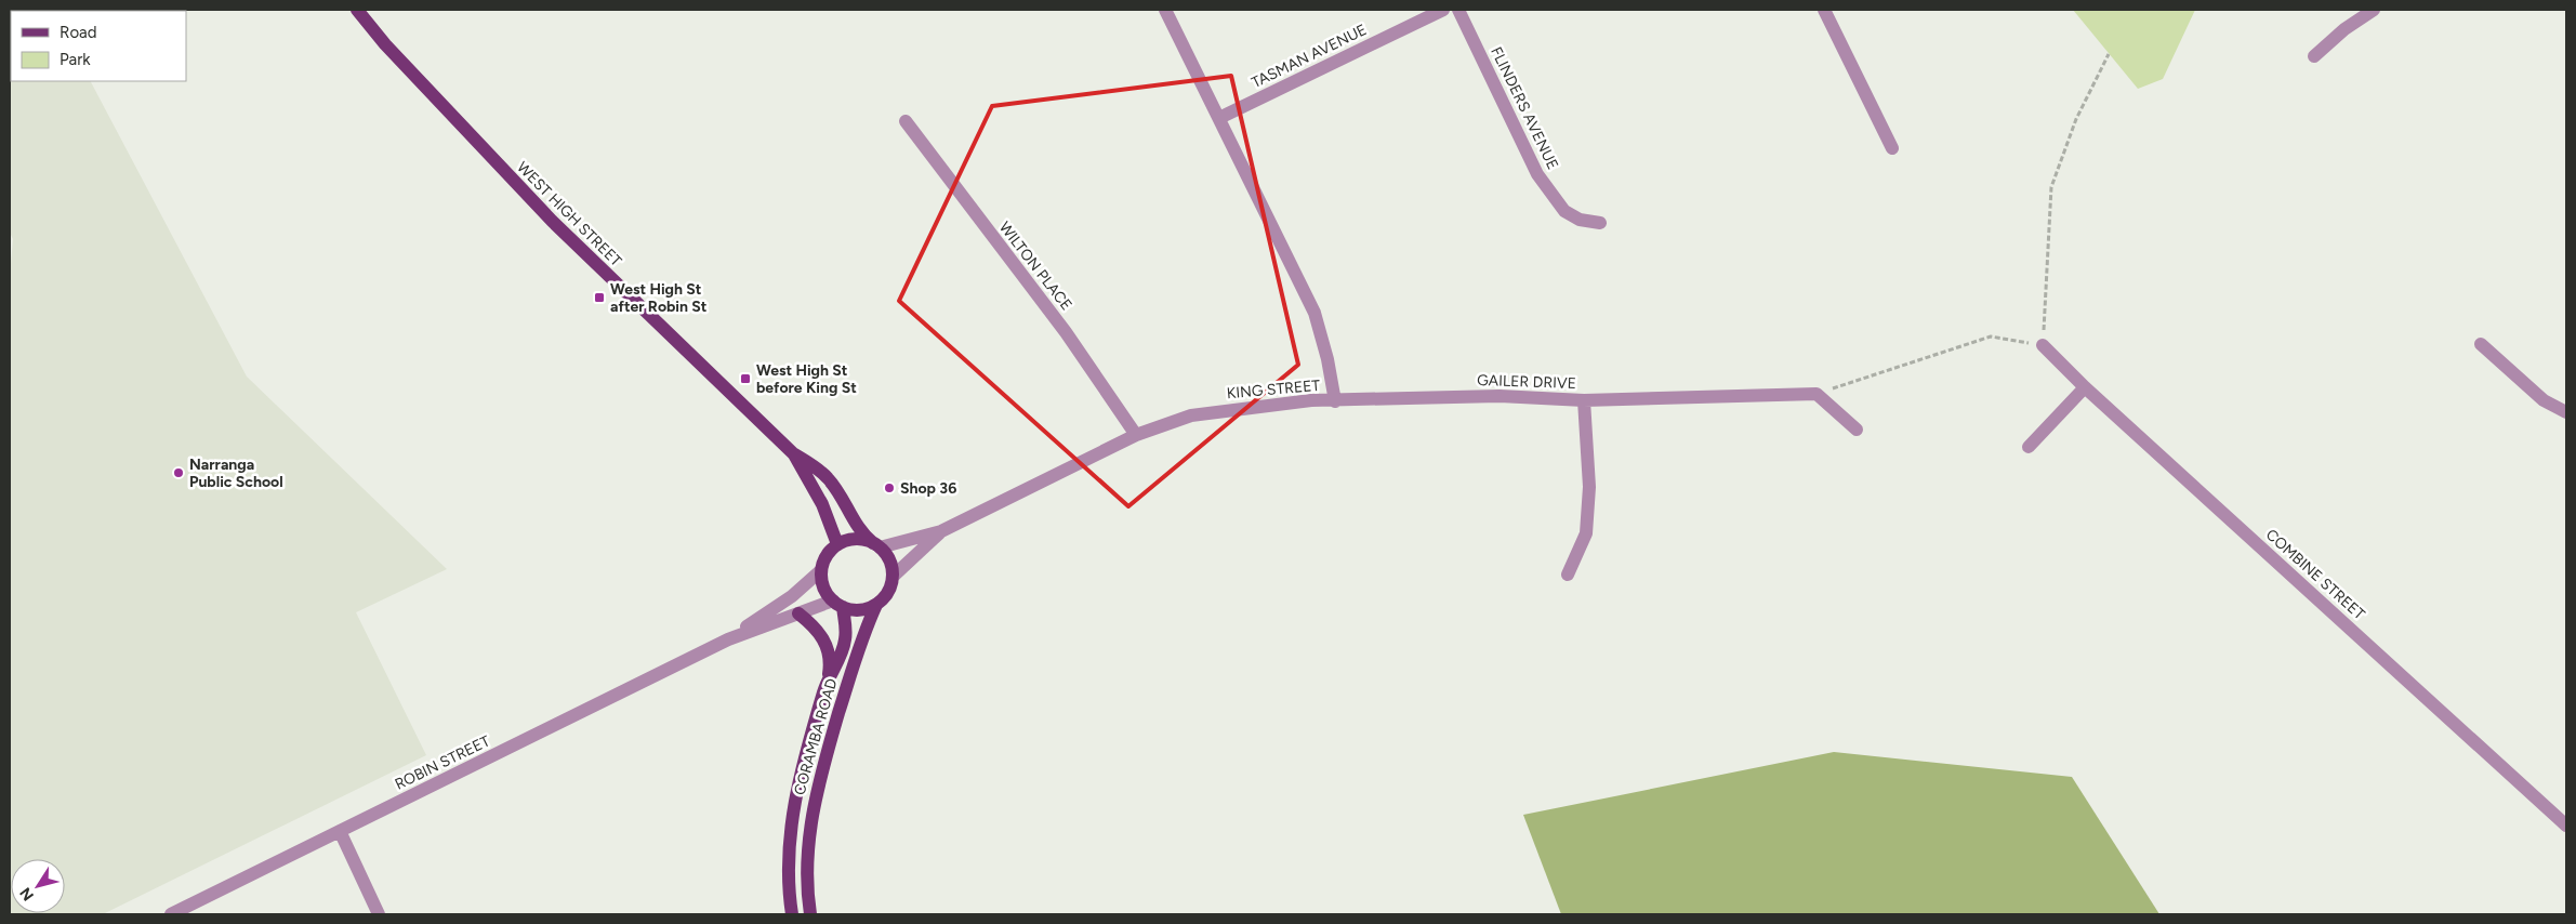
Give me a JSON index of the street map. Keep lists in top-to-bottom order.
{
  "streets": {
    "main road": ["WEST HIGH STREET", "CORAMBA ROAD"],
    "street": [
      "TASMAN AVENUE",
      "FLINDERS AVENUE",
      "WILTON PLACE",
      "GAILER DRIVE",
      "KING STREET",
      "COMBINE STREET",
      "ROBIN STREET"
    ]
  },
  "crossings": [
    ["TASMAN AVENUE", "KING STREET"],
    ["WEST HIGH STREET", "KING STREET"],
    ["WEST HIGH STREET", "CORAMBA ROAD"],
    ["WEST HIGH STREET", "ROBIN STREET"],
    ["WILTON PLACE", "KING STREET"],
    ["GAILER DRIVE", "KING STREET"],
    ["KING STREET", "CORAMBA ROAD"],
    ["KING STREET", "ROBIN STREET"],
    ["CORAMBA ROAD", "ROBIN STREET"]
  ],
  "places": {
    "transit": ["West High St after Robin St", "West High St before King St"],
    "other": ["Narranga Public School", "Shop 36"]
  },
  "legend": ["Road", "Park"],
  "north": "bottom left"
}
